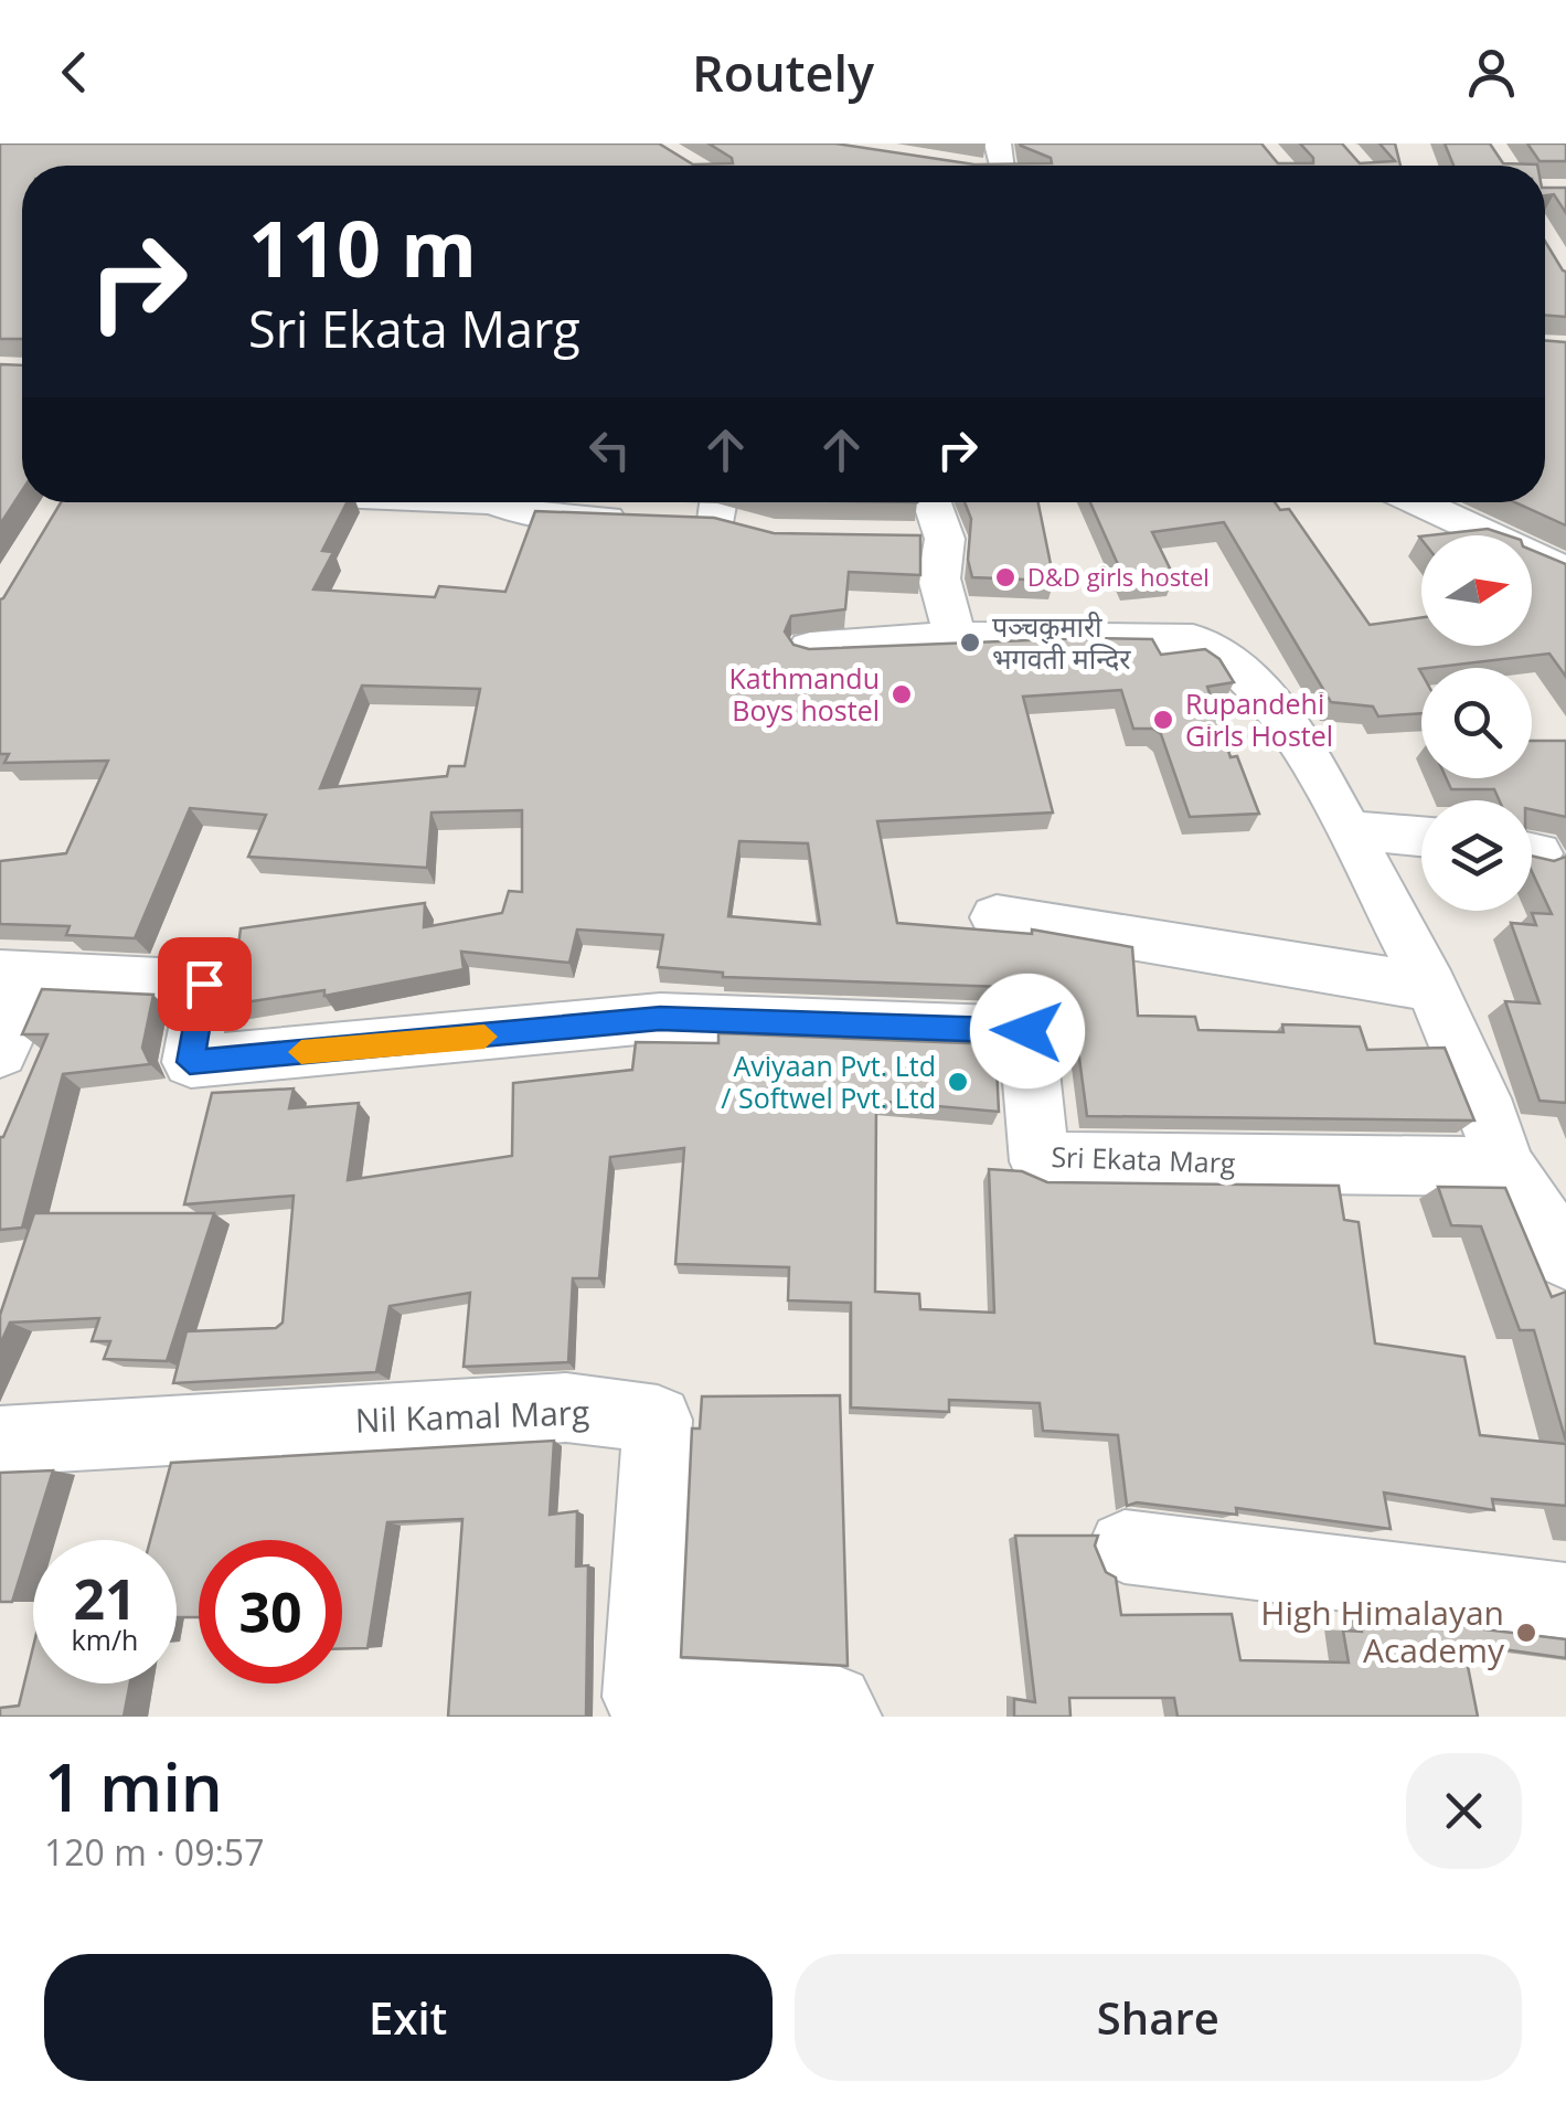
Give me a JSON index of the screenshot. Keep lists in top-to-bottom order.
{
  "streets": {
    "street": ["Sri Ekata Marg", "Nil Kamal Marg"]
  },
  "places": [
    "D&D girls hostel",
    "पञ्चकुमारी भगवती मन्दिर",
    "Kathmandu Boys hostel",
    "Rupandehi Girls Hostel",
    "Aviyaan Pvt. Ltd / Softwel Pvt. Ltd",
    "High Himalayan Academy"
  ],
  "north": "right",
  "page": {
    "header": "Routely",
    "turn": ["110 m", "Sri Ekata Marg"],
    "speed": "21 km/h",
    "limit": "30",
    "heading": ["1 min", "120 m · 09:57"],
    "buttons": ["Exit", "Share"]
  }
}
